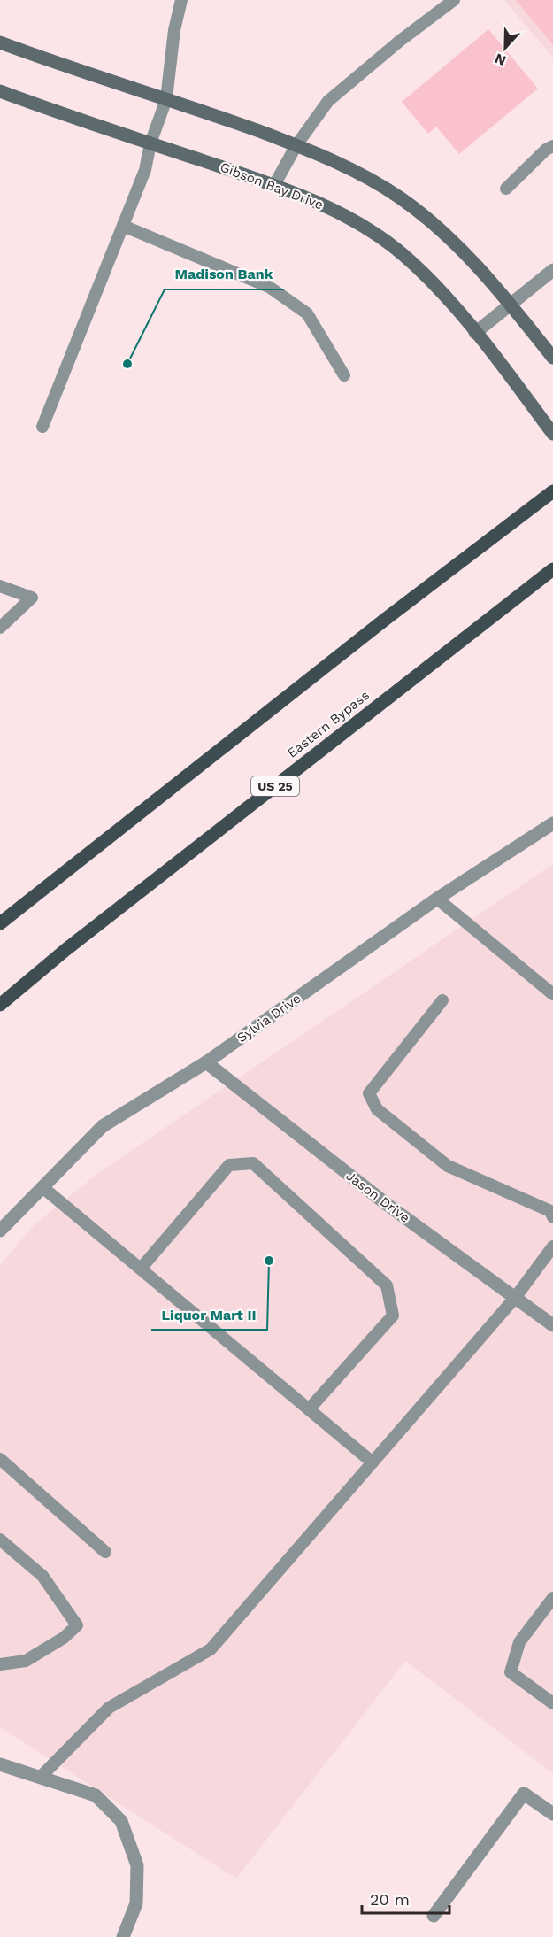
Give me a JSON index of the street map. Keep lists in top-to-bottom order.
{
  "streets": {
    "main road": ["Eastern Bypass", "US 25"],
    "street": ["Gibson Bay Drive", "Sylvia Drive", "Jason Drive"]
  },
  "crossings": [
    ["Sylvia Drive", "Jason Drive"]
  ],
  "places": ["Madison Bank", "Liquor Mart II"],
  "scale_bar": "20 m",
  "north": "bottom"
}
